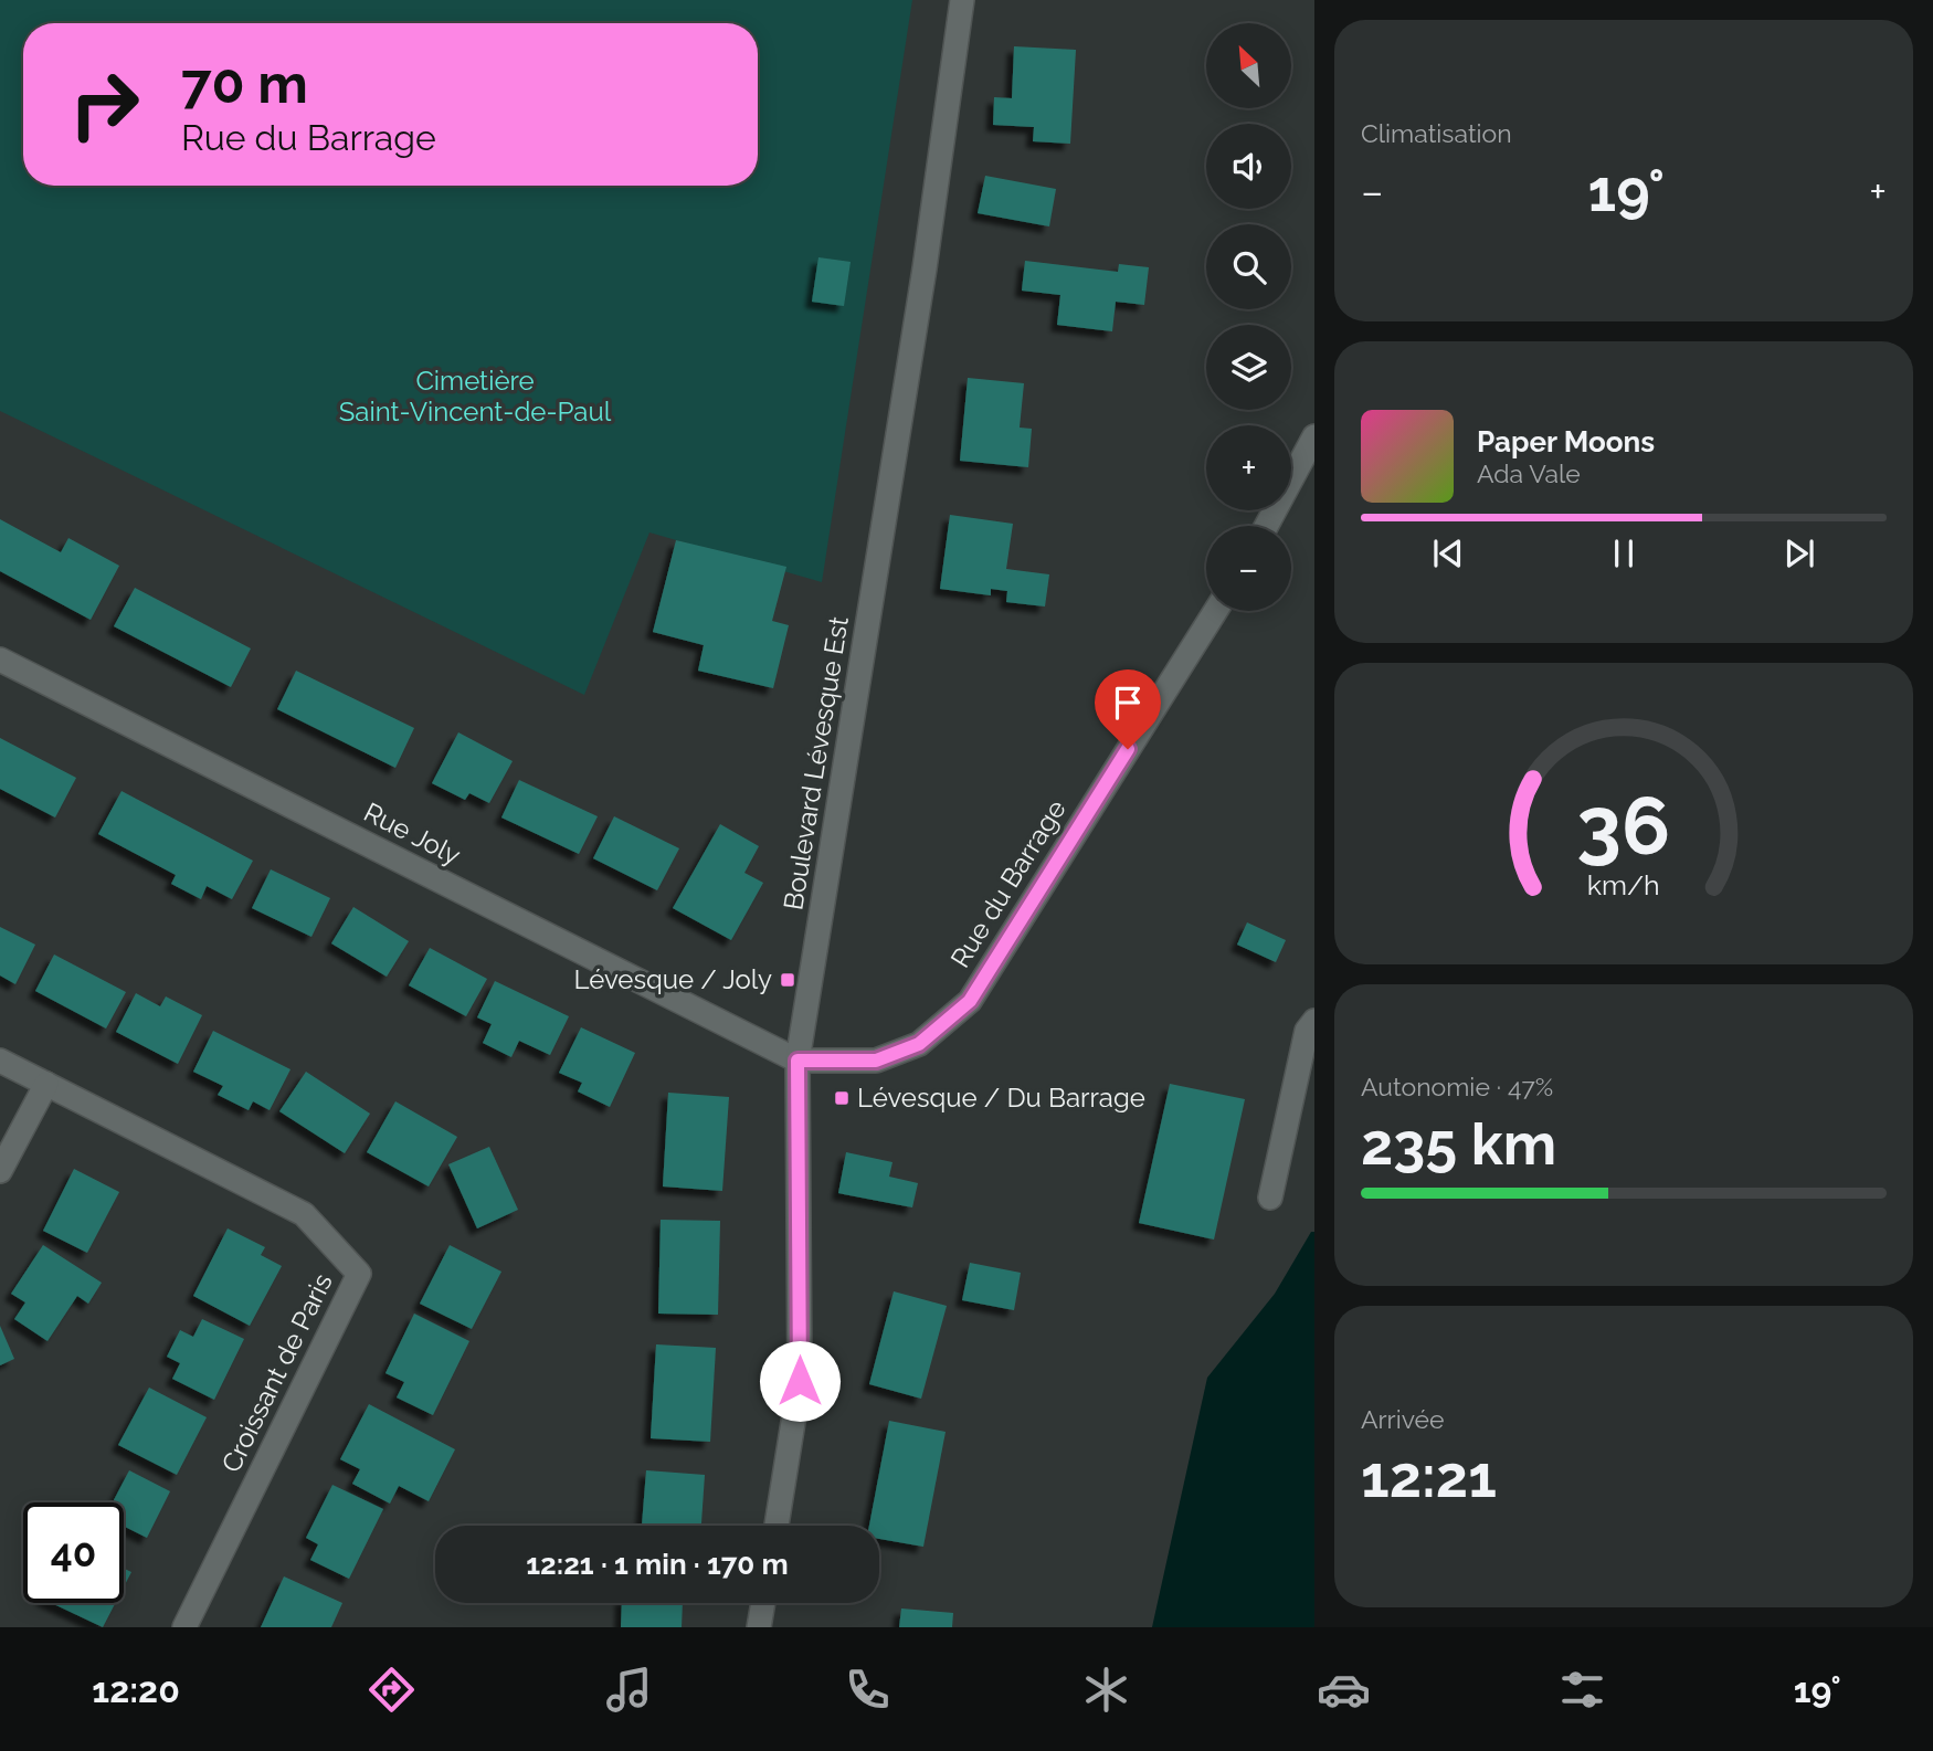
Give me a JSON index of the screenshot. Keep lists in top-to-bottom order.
{
  "streets": {
    "street": [
      "Boulevard Lévesque Est",
      "Rue Joly",
      "Rue du Barrage",
      "Croissant de Paris"
    ]
  },
  "crossings": [
    ["Boulevard Lévesque Est", "Rue Joly"],
    ["Boulevard Lévesque Est", "Rue du Barrage"],
    ["Rue Joly", "Rue du Barrage"]
  ],
  "parks": ["Cimetière Saint-Vincent-de-Paul"],
  "places": {
    "transit": ["Lévesque / Joly", "Lévesque / Du Barrage"]
  },
  "north": "top left",
  "page": {
    "tile": [
      "Climatisation",
      ["Autonomie · 47%", "235 km"],
      ["Arrivée", "12:21"]
    ],
    "map_buttons": ["+", "−"],
    "turn": ["70 m", "Rue du Barrage"],
    "heat": ["−", "19°", "+"],
    "song": ["Paper Moons", "Ada Vale"],
    "limit": "40",
    "trip": "12:21 · 1 min · 170 m",
    "tabs": ["12:20", "19°"],
    "gauge": ["36", "km/h"]
  }
}
